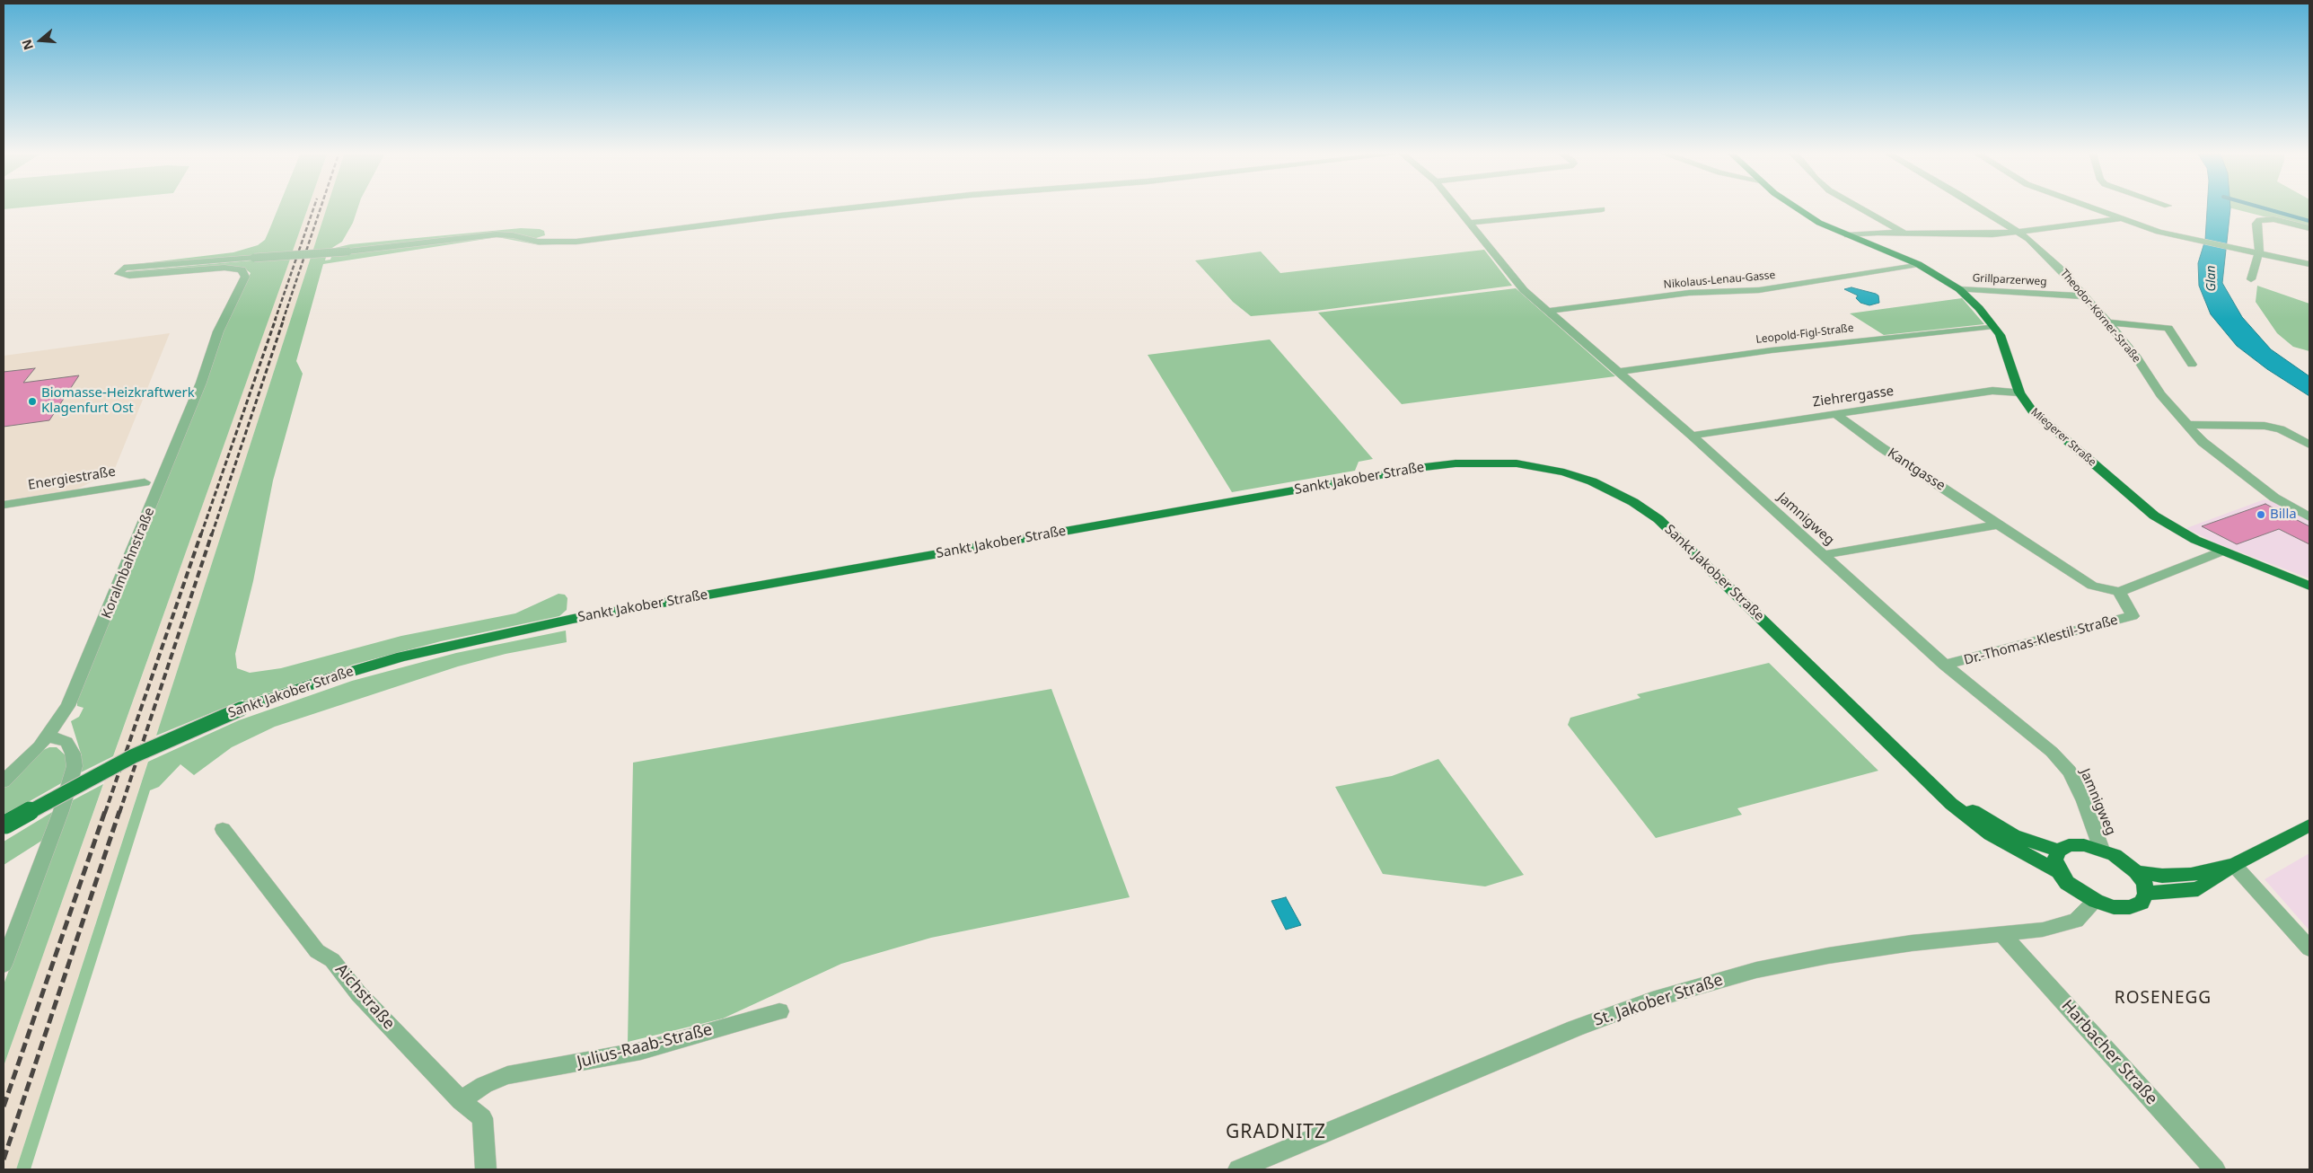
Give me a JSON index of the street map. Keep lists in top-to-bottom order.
{
  "streets": {
    "main road": ["Miegerer Straße", "Sankt Jakober Straße"],
    "street": [
      "Nikolaus-Lenau-Gasse",
      "Grillparzerweg",
      "Theodor-Körner-Straße",
      "Leopold-Figl-Straße",
      "Ziehrergasse",
      "Kantgasse",
      "Energiestraße",
      "Jamnigweg",
      "Koralmbahnstraße",
      "Dr.-Thomas-Klestil-Straße",
      "Aichstraße",
      "St. Jakober Straße",
      "Julius-Raab-Straße",
      "Harbacher Straße"
    ]
  },
  "crossings": [
    ["Nikolaus-Lenau-Gasse", "Miegerer Straße"],
    ["Nikolaus-Lenau-Gasse", "Jamnigweg"],
    ["Grillparzerweg", "Theodor-Körner-Straße"],
    ["Grillparzerweg", "Miegerer Straße"],
    ["Leopold-Figl-Straße", "Miegerer Straße"],
    ["Leopold-Figl-Straße", "Jamnigweg"],
    ["Ziehrergasse", "Miegerer Straße"],
    ["Ziehrergasse", "Kantgasse"],
    ["Ziehrergasse", "Jamnigweg"],
    ["Kantgasse", "Dr.-Thomas-Klestil-Straße"],
    ["Sankt Jakober Straße", "St. Jakober Straße"],
    ["Jamnigweg", "Dr.-Thomas-Klestil-Straße"],
    ["Aichstraße", "Julius-Raab-Straße"],
    ["St. Jakober Straße", "Harbacher Straße"]
  ],
  "districts": ["ROSENEGG", "GRADNITZ"],
  "water": ["Glan"],
  "places": ["Biomasse-Heizkraftwerk Klagenfurt Ost", "Billa"],
  "north": "left"
}
